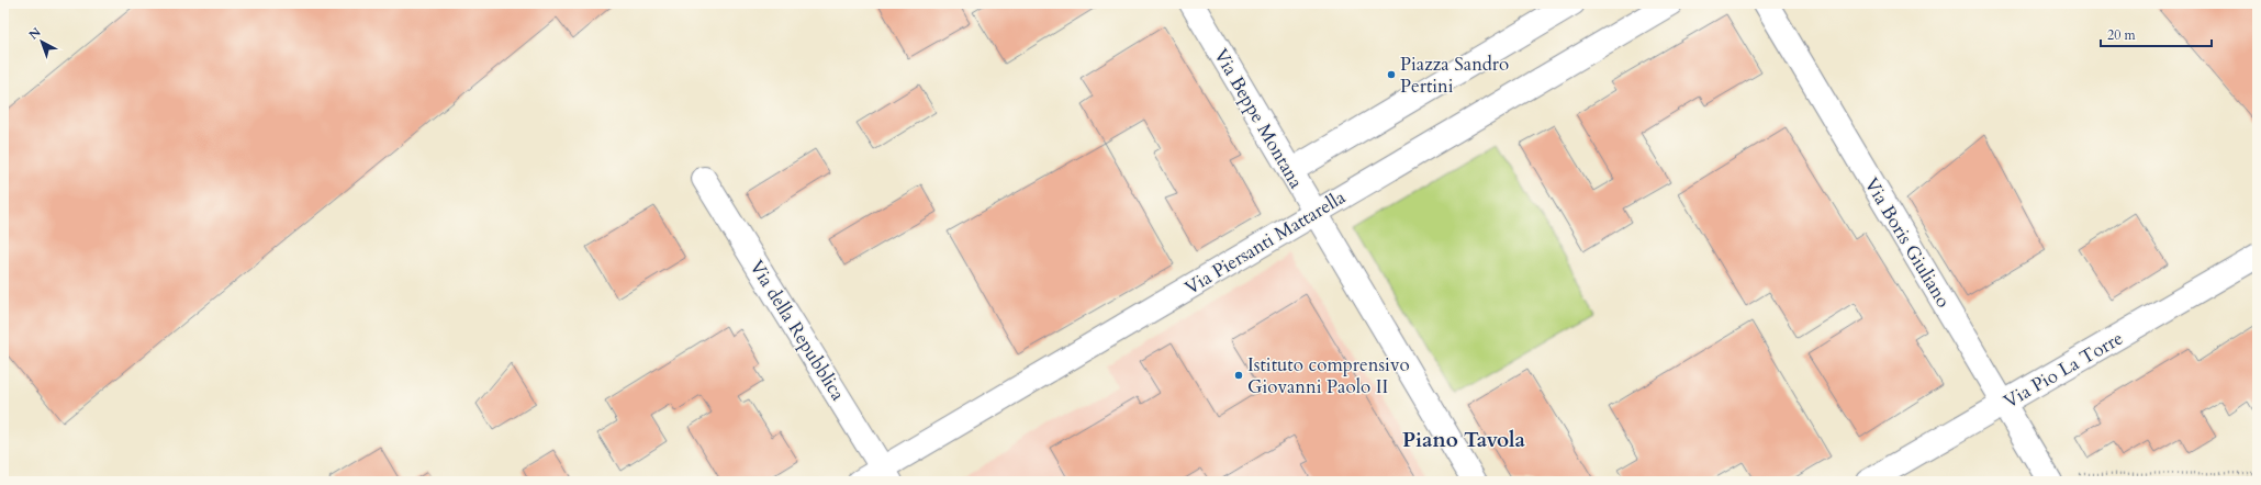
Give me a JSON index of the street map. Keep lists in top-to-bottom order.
{
  "streets": {
    "street": [
      "Via Beppe Montana",
      "Via Piersanti Mattarella",
      "Via Boris Giuliano",
      "Via della Repubblica",
      "Via Pio La Torre"
    ]
  },
  "crossings": [
    ["Via Beppe Montana", "Via Piersanti Mattarella"],
    ["Via Piersanti Mattarella", "Via della Repubblica"],
    ["Via Boris Giuliano", "Via Pio La Torre"]
  ],
  "districts": ["Piano Tavola"],
  "places": ["Piazza Sandro Pertini", "Istituto comprensivo Giovanni Paolo II"],
  "scale_bar": "20 m",
  "north": "top left"
}
